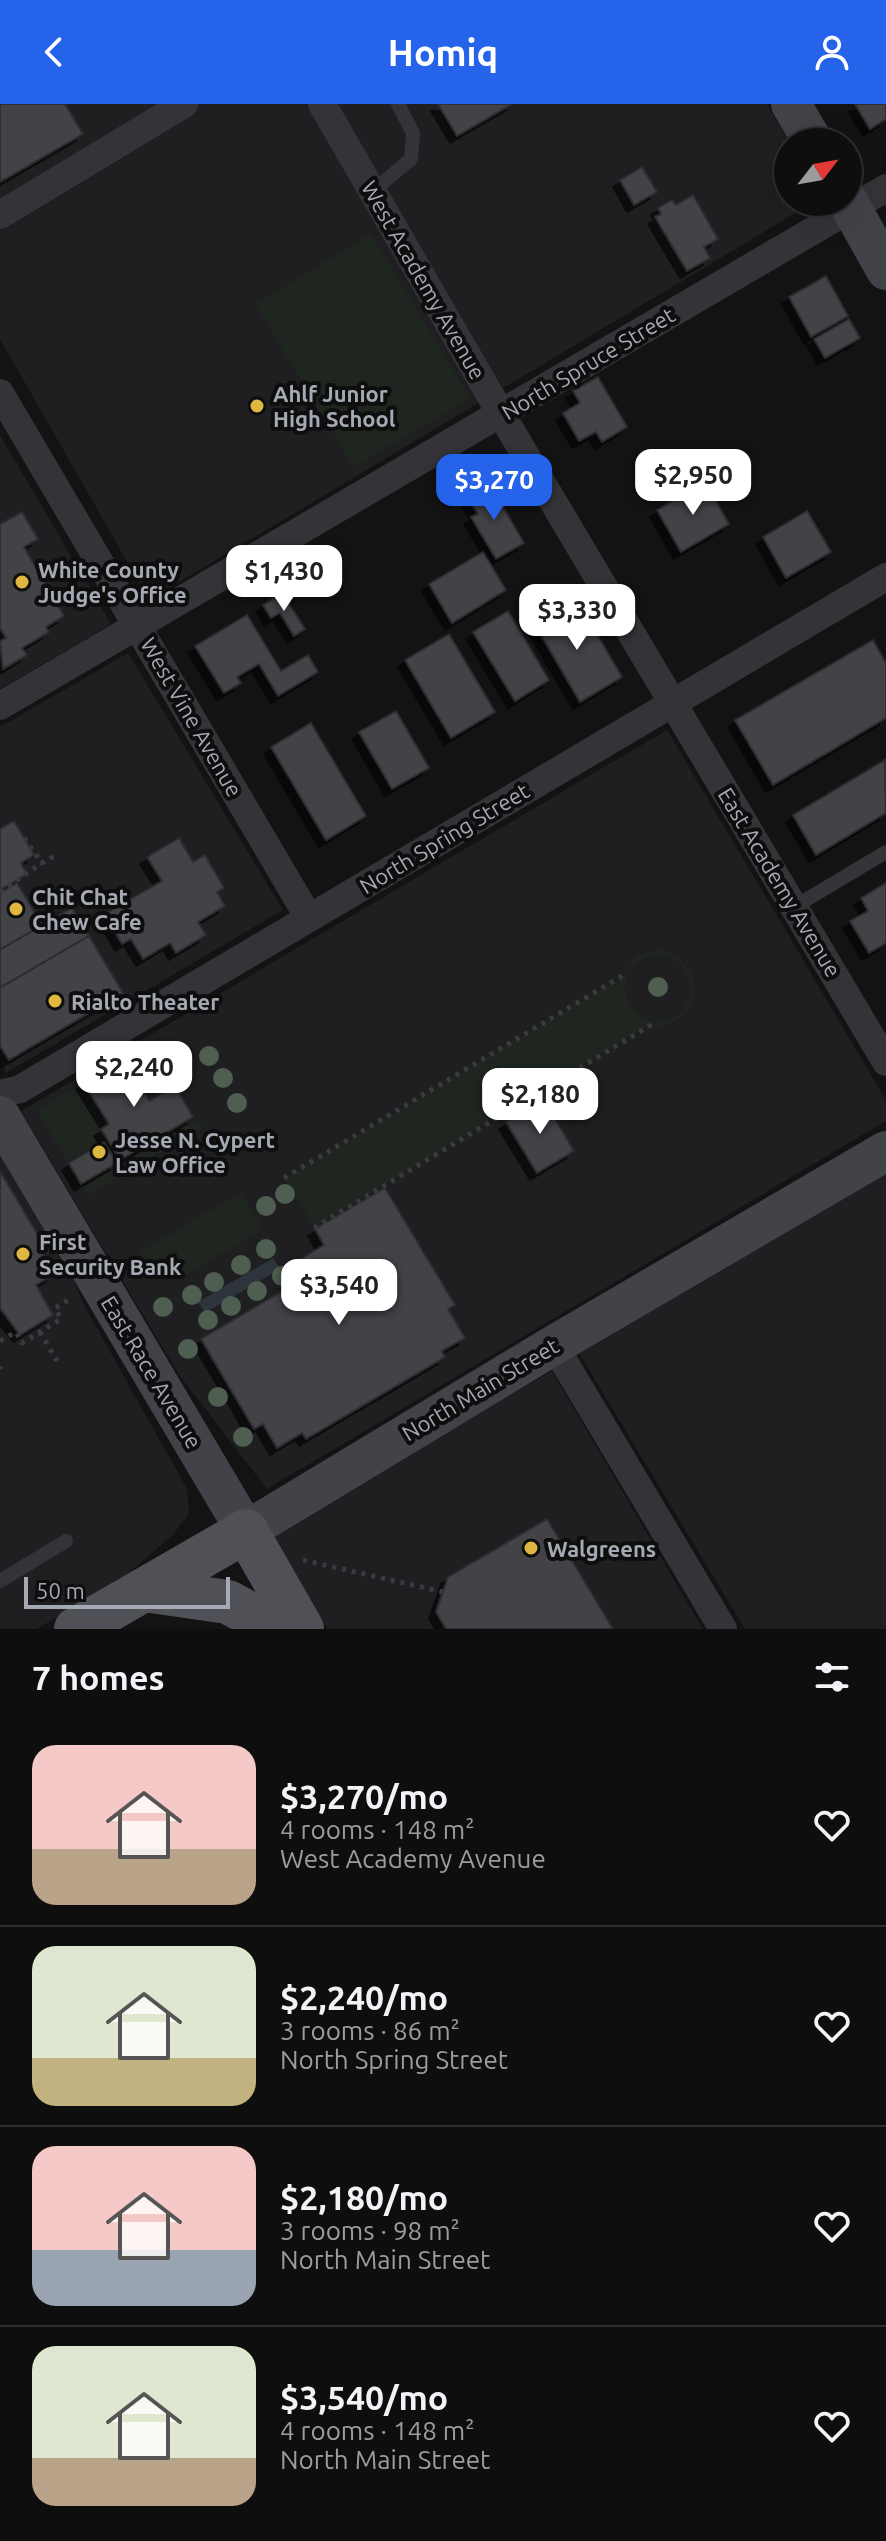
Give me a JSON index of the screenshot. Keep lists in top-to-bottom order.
{
  "streets": {
    "main road": ["East Race Avenue", "North Main Street"],
    "street": [
      "West Academy Avenue",
      "North Spruce Street",
      "West Vine Avenue",
      "North Spring Street",
      "East Academy Avenue"
    ]
  },
  "crossings": [
    ["West Academy Avenue", "North Spruce Street"],
    ["West Academy Avenue", "North Spring Street"],
    ["West Academy Avenue", "East Academy Avenue"],
    ["North Spruce Street", "West Vine Avenue"],
    ["West Vine Avenue", "North Spring Street"],
    ["North Spring Street", "East Academy Avenue"],
    ["East Race Avenue", "North Main Street"]
  ],
  "places": [
    "Ahlf Junior High School",
    "White County Judge's Office",
    "Chit Chat Chew Cafe",
    "Rialto Theater",
    "Jesse N. Cypert Law Office",
    "First Security Bank",
    "Walgreens"
  ],
  "scale_bar": "50 m",
  "north": "top right",
  "page": {
    "header": "Homiq",
    "price": [
      "$2,950",
      "$3,270",
      "$1,430",
      "$3,330",
      "$2,240",
      "$2,180",
      "$3,540"
    ],
    "scale": "50 m",
    "heading": "7 homes",
    "list": [
      {
        "name": "$3,270/mo",
        "note": "4 rooms · 148 m² · West Academy Avenue"
      },
      {
        "name": "$2,240/mo",
        "note": "3 rooms · 86 m² · North Spring Street"
      },
      {
        "name": "$2,180/mo",
        "note": "3 rooms · 98 m² · North Main Street"
      },
      {
        "name": "$3,540/mo",
        "note": "4 rooms · 148 m² · North Main Street"
      }
    ]
  }
}
